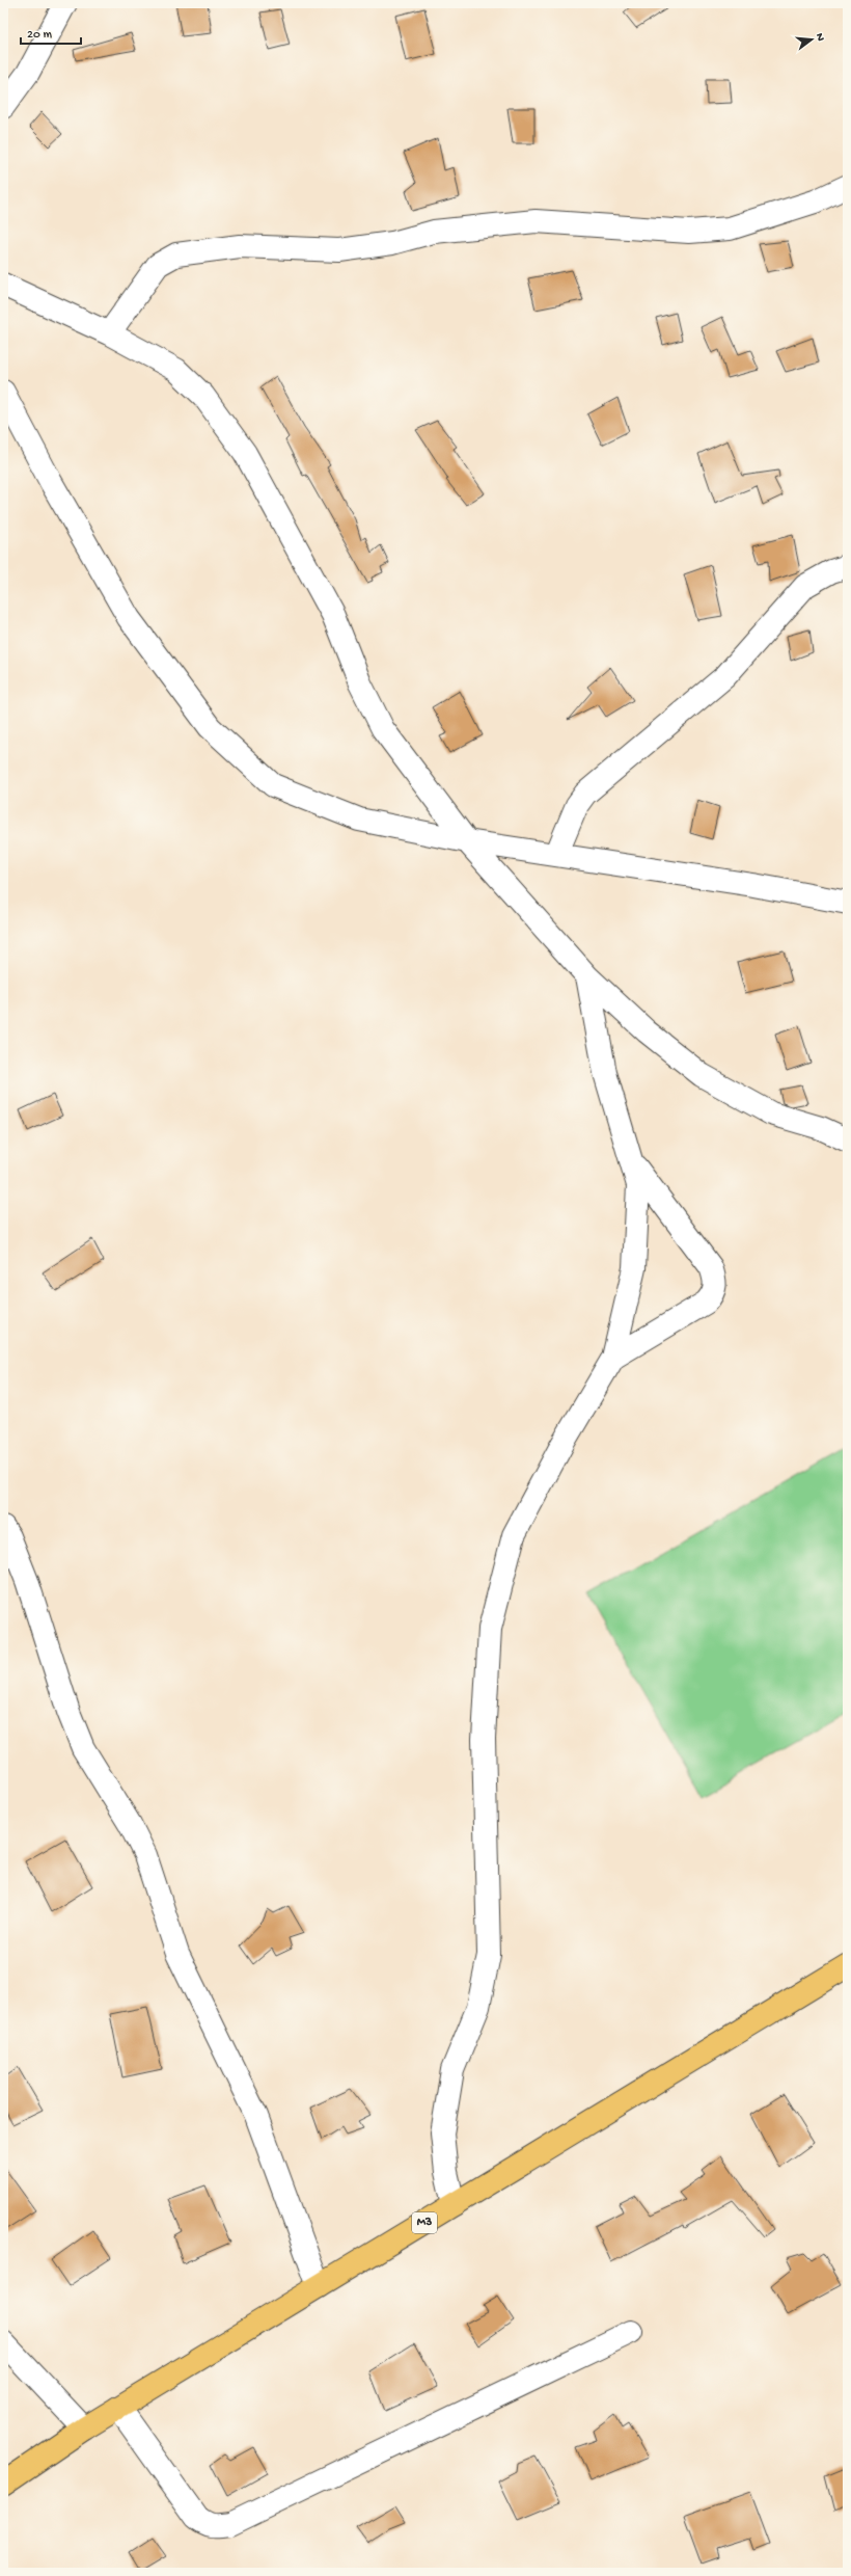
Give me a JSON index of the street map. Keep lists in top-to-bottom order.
{
  "streets": {
    "main road": ["M3"]
  },
  "scale_bar": "20 m",
  "north": "right"
}
